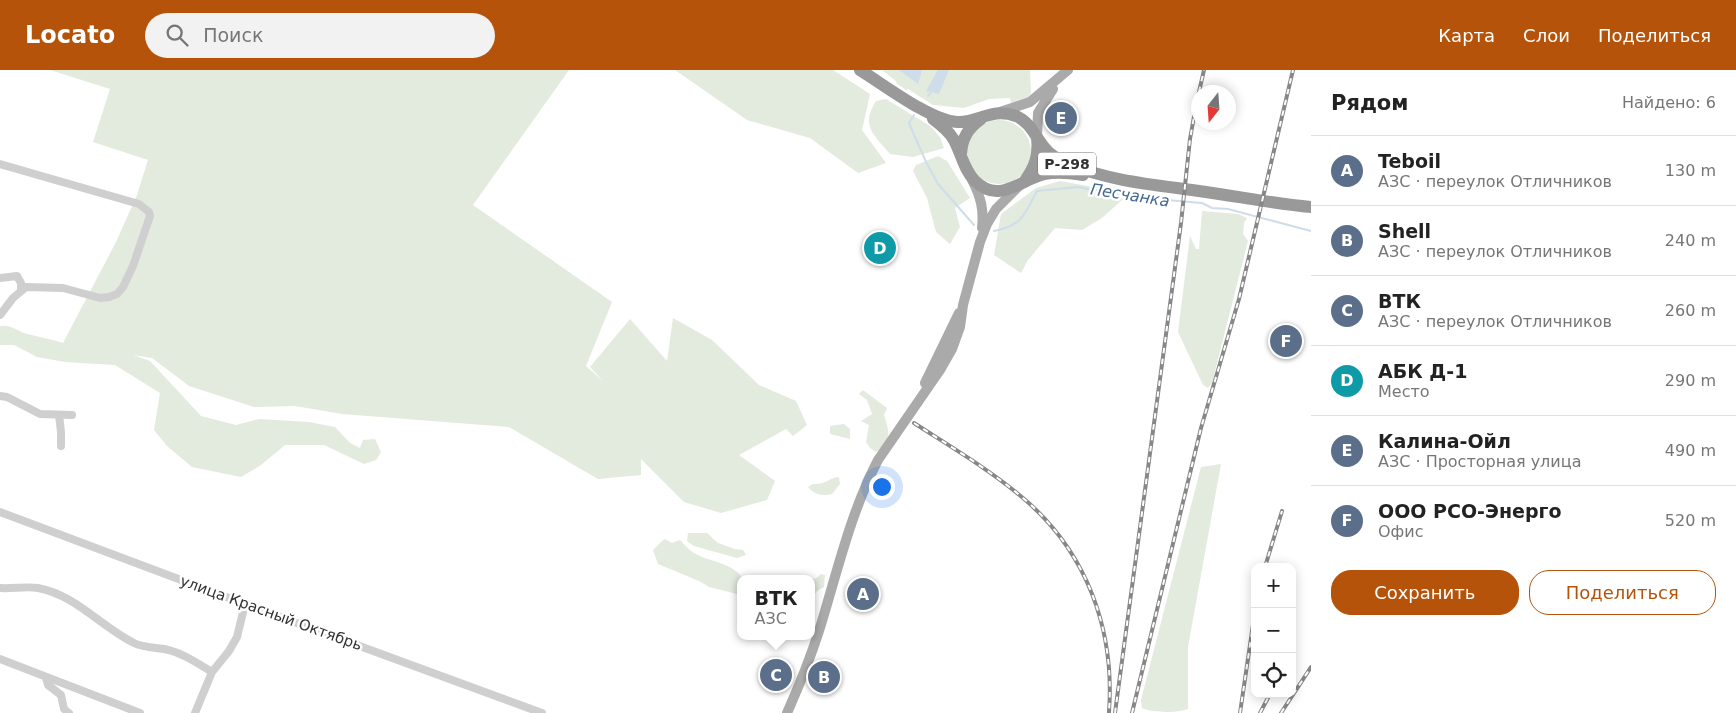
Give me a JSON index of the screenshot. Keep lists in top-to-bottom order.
{
  "streets": {
    "highway": ["Р-298"],
    "street": ["улица Красный Октябрь"]
  },
  "water": ["Песчанка"],
  "north": "bottom",
  "page": {
    "header": "Locato",
    "search": "Поиск",
    "nav": ["Карта", "Слои", "Поделиться"],
    "heading": ["Рядом", "Найдено: 6"],
    "pins": [
      "E",
      "D",
      "F",
      "A",
      "C",
      "B"
    ],
    "list": [
      {
        "mark": "A",
        "name": "Teboil",
        "note": "АЗС · переулок Отличников",
        "value": "130 m"
      },
      {
        "mark": "B",
        "name": "Shell",
        "note": "АЗС · переулок Отличников",
        "value": "240 m"
      },
      {
        "mark": "C",
        "name": "ВТК",
        "note": "АЗС · переулок Отличников",
        "value": "260 m"
      },
      {
        "mark": "D",
        "name": "АБК Д-1",
        "note": "Место",
        "value": "290 m"
      },
      {
        "mark": "E",
        "name": "Калина-Ойл",
        "note": "АЗС · Просторная улица",
        "value": "490 m"
      },
      {
        "mark": "F",
        "name": "ООО РСО-Энерго",
        "note": "Офис",
        "value": "520 m"
      }
    ],
    "buttons": ["Сохранить", "Поделиться"],
    "map_buttons": ["+", "−"],
    "popup": ["ВТК", "АЗС"]
  }
}
